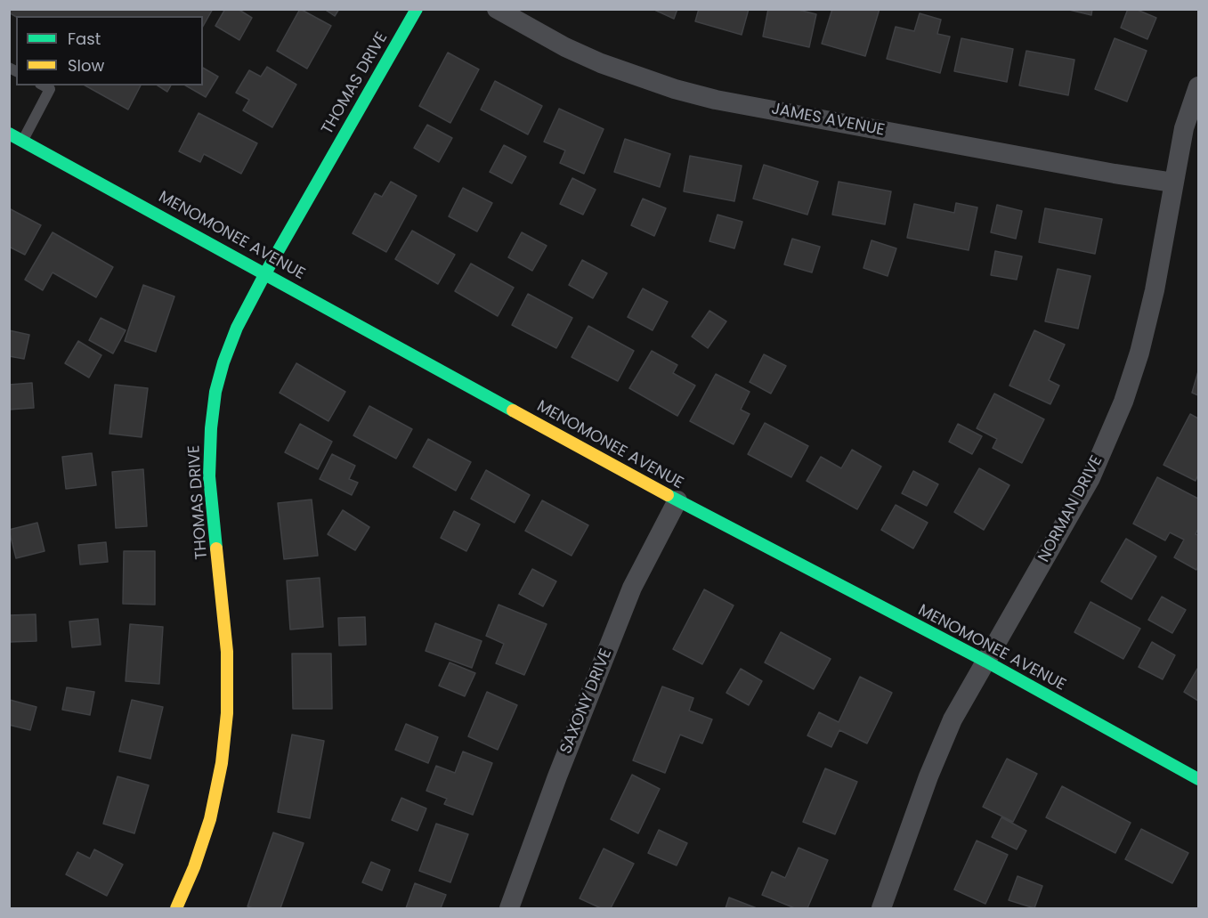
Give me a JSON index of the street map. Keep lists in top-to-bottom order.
{
  "streets": {
    "street": [
      "THOMAS DRIVE",
      "JAMES AVENUE",
      "MENOMONEE AVENUE",
      "NORMAN DRIVE",
      "SAXONY DRIVE"
    ]
  },
  "crossings": [
    ["THOMAS DRIVE", "MENOMONEE AVENUE"],
    ["JAMES AVENUE", "NORMAN DRIVE"],
    ["MENOMONEE AVENUE", "NORMAN DRIVE"],
    ["MENOMONEE AVENUE", "SAXONY DRIVE"]
  ],
  "legend": ["Fast", "Slow"]
}
